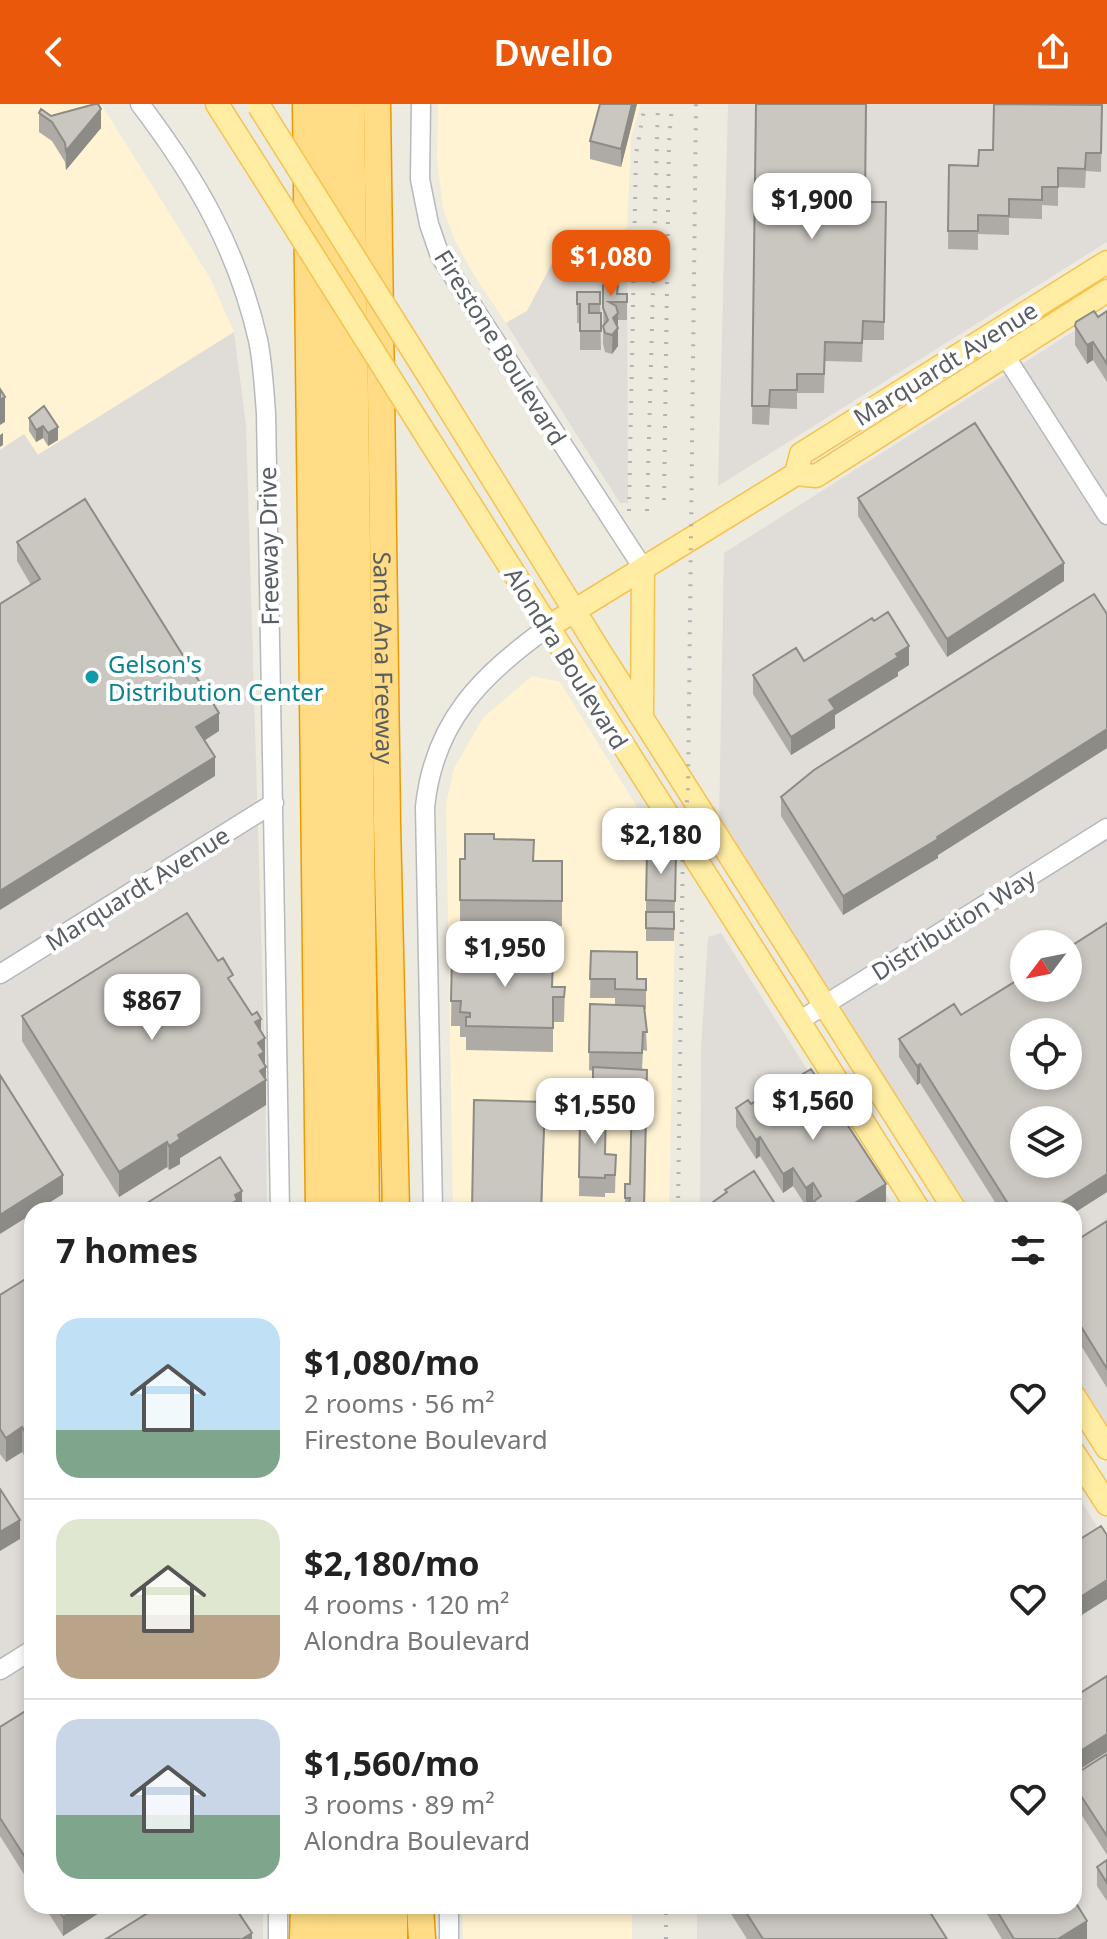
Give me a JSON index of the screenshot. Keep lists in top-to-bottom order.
{
  "streets": {
    "highway": ["Santa Ana Freeway"],
    "main road": ["Marquardt Avenue", "Alondra Boulevard"],
    "street": ["Firestone Boulevard", "Freeway Drive", "Distribution Way"]
  },
  "crossings": [
    ["Firestone Boulevard", "Marquardt Avenue"],
    ["Marquardt Avenue", "Freeway Drive"],
    ["Marquardt Avenue", "Alondra Boulevard"],
    ["Alondra Boulevard", "Distribution Way"]
  ],
  "places": ["Gelson's Distribution Center"],
  "north": "bottom left",
  "page": {
    "header": "Dwello",
    "price": [
      "$1,900",
      "$1,080",
      "$2,180",
      "$1,950",
      "$867",
      "$1,560",
      "$1,550"
    ],
    "heading": "7 homes",
    "list": [
      {
        "name": "$1,080/mo",
        "note": "2 rooms · 56 m² · Firestone Boulevard"
      },
      {
        "name": "$2,180/mo",
        "note": "4 rooms · 120 m² · Alondra Boulevard"
      },
      {
        "name": "$1,560/mo",
        "note": "3 rooms · 89 m² · Alondra Boulevard"
      }
    ]
  }
}
